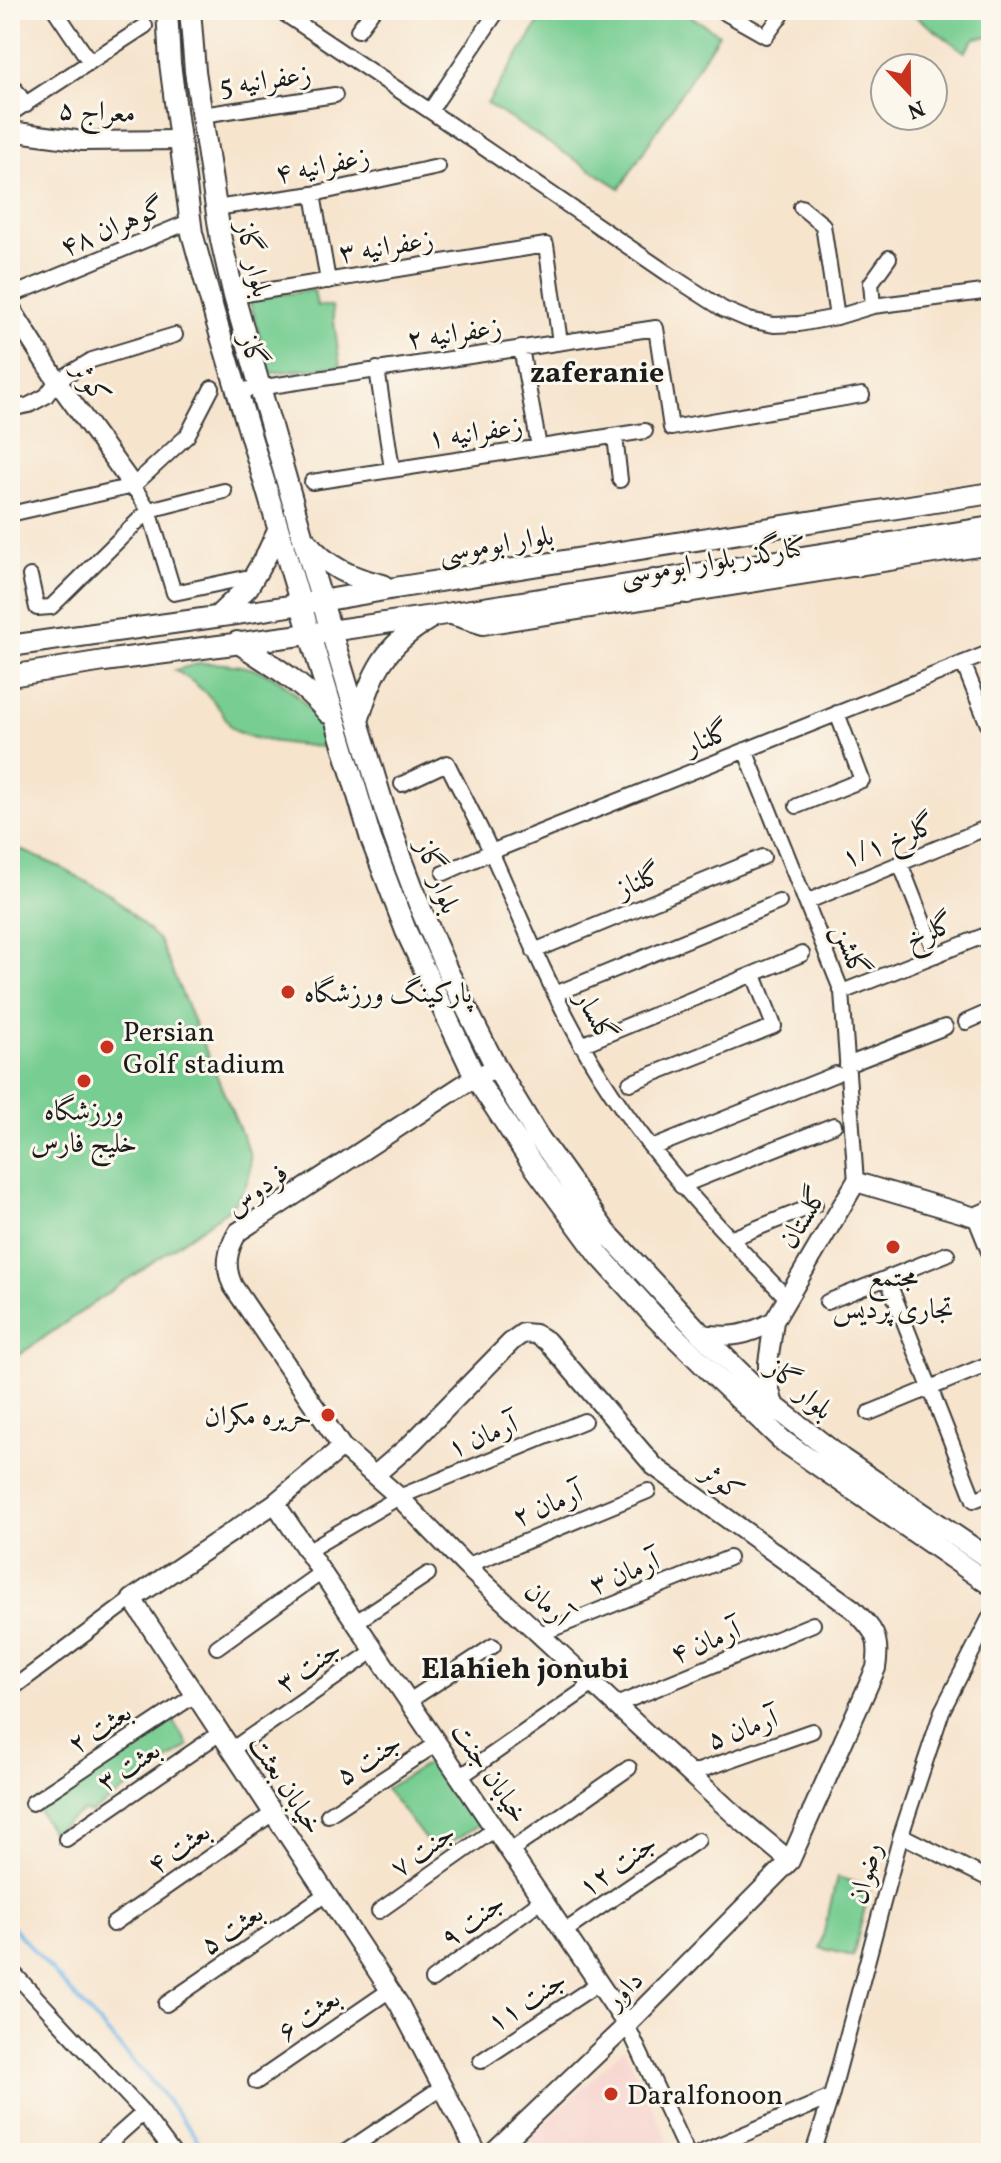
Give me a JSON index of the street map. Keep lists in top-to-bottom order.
{
  "streets": {
    "main road": ["بلوار گاز", "گاز", "بلوار ابوموسی"],
    "street": [
      "5 زعفرانیه",
      "معراج ۵",
      "زعفرانیه ۴",
      "گوهران ۴۸",
      "زعفرانیه ۳",
      "زعفرانیه ۲",
      "کوثر",
      "زعفرانیه ۱",
      "کنارگذر بلوار ابوموسی",
      "گلنار",
      "گلرخ ۱/۱",
      "گلناز",
      "گلرخ",
      "گلشن",
      "گلسار",
      "فردوس",
      "گلستان",
      "آرمان ۱",
      "آرمان ۲",
      "آرمان ۳",
      "آرمان",
      "آرمان ۴",
      "جنت ۳",
      "بعثت ۲",
      "آرمان ۵",
      "جنت ۵",
      "بعثت ۳",
      "خیابان جنت",
      "خیابان بعثت",
      "بعثت ۴",
      "جنت ۷",
      "جنت ۱۲",
      "رضوان",
      "جنت ۹",
      "بعثت ۵",
      "داور",
      "جنت ۱۱",
      "بعثت ۶"
    ]
  },
  "crossings": [
    ["5 زعفرانیه", "بلوار گاز"],
    ["معراج ۵", "گاز"],
    ["زعفرانیه ۴", "بلوار گاز"],
    ["گوهران ۴۸", "گاز"],
    ["زعفرانیه ۳", "بلوار گاز"],
    ["زعفرانیه ۳", "زعفرانیه ۲"],
    ["بلوار گاز", "زعفرانیه ۲"],
    ["بلوار گاز", "گاز"],
    ["بلوار گاز", "بلوار ابوموسی"],
    ["بلوار گاز", "فردوس"],
    ["بلوار گاز", "گلستان"],
    ["زعفرانیه ۲", "گاز"],
    ["گاز", "بلوار ابوموسی"],
    ["کوثر", "آرمان"],
    ["کوثر", "داور"],
    ["گلنار", "گلشن"],
    ["گلنار", "گلسار"],
    ["گلرخ ۱/۱", "گلشن"],
    ["گلناز", "گلسار"],
    ["گلرخ", "گلشن"],
    ["گلشن", "گلستان"],
    ["گلسار", "گلستان"],
    ["فردوس", "آرمان"],
    ["آرمان ۱", "آرمان"],
    ["آرمان ۱", "خیابان جنت"],
    ["آرمان ۲", "آرمان"],
    ["آرمان ۳", "آرمان"],
    ["آرمان", "آرمان ۴"],
    ["آرمان", "آرمان ۵"],
    ["آرمان", "داور"],
    ["جنت ۳", "خیابان جنت"],
    ["جنت ۳", "خیابان بعثت"],
    ["بعثت ۲", "خیابان بعثت"],
    ["جنت ۵", "خیابان جنت"],
    ["بعثت ۳", "خیابان بعثت"],
    ["خیابان جنت", "جنت ۷"],
    ["خیابان جنت", "جنت ۱۲"],
    ["خیابان جنت", "جنت ۹"],
    ["خیابان جنت", "داور"],
    ["خیابان جنت", "جنت ۱۱"],
    ["خیابان بعثت", "بعثت ۴"],
    ["خیابان بعثت", "بعثت ۵"],
    ["خیابان بعثت", "بعثت ۶"]
  ],
  "districts": ["zaferanie", "Elahieh jonubi"],
  "places": [
    "پارکینگ ورزشگاه",
    "Persian Golf stadium",
    "ورزشگاه خلیج فارس",
    "مجتمع تجاری پردیس",
    "حریره مکران",
    "Daralfonoon"
  ],
  "north": "bottom"
}
